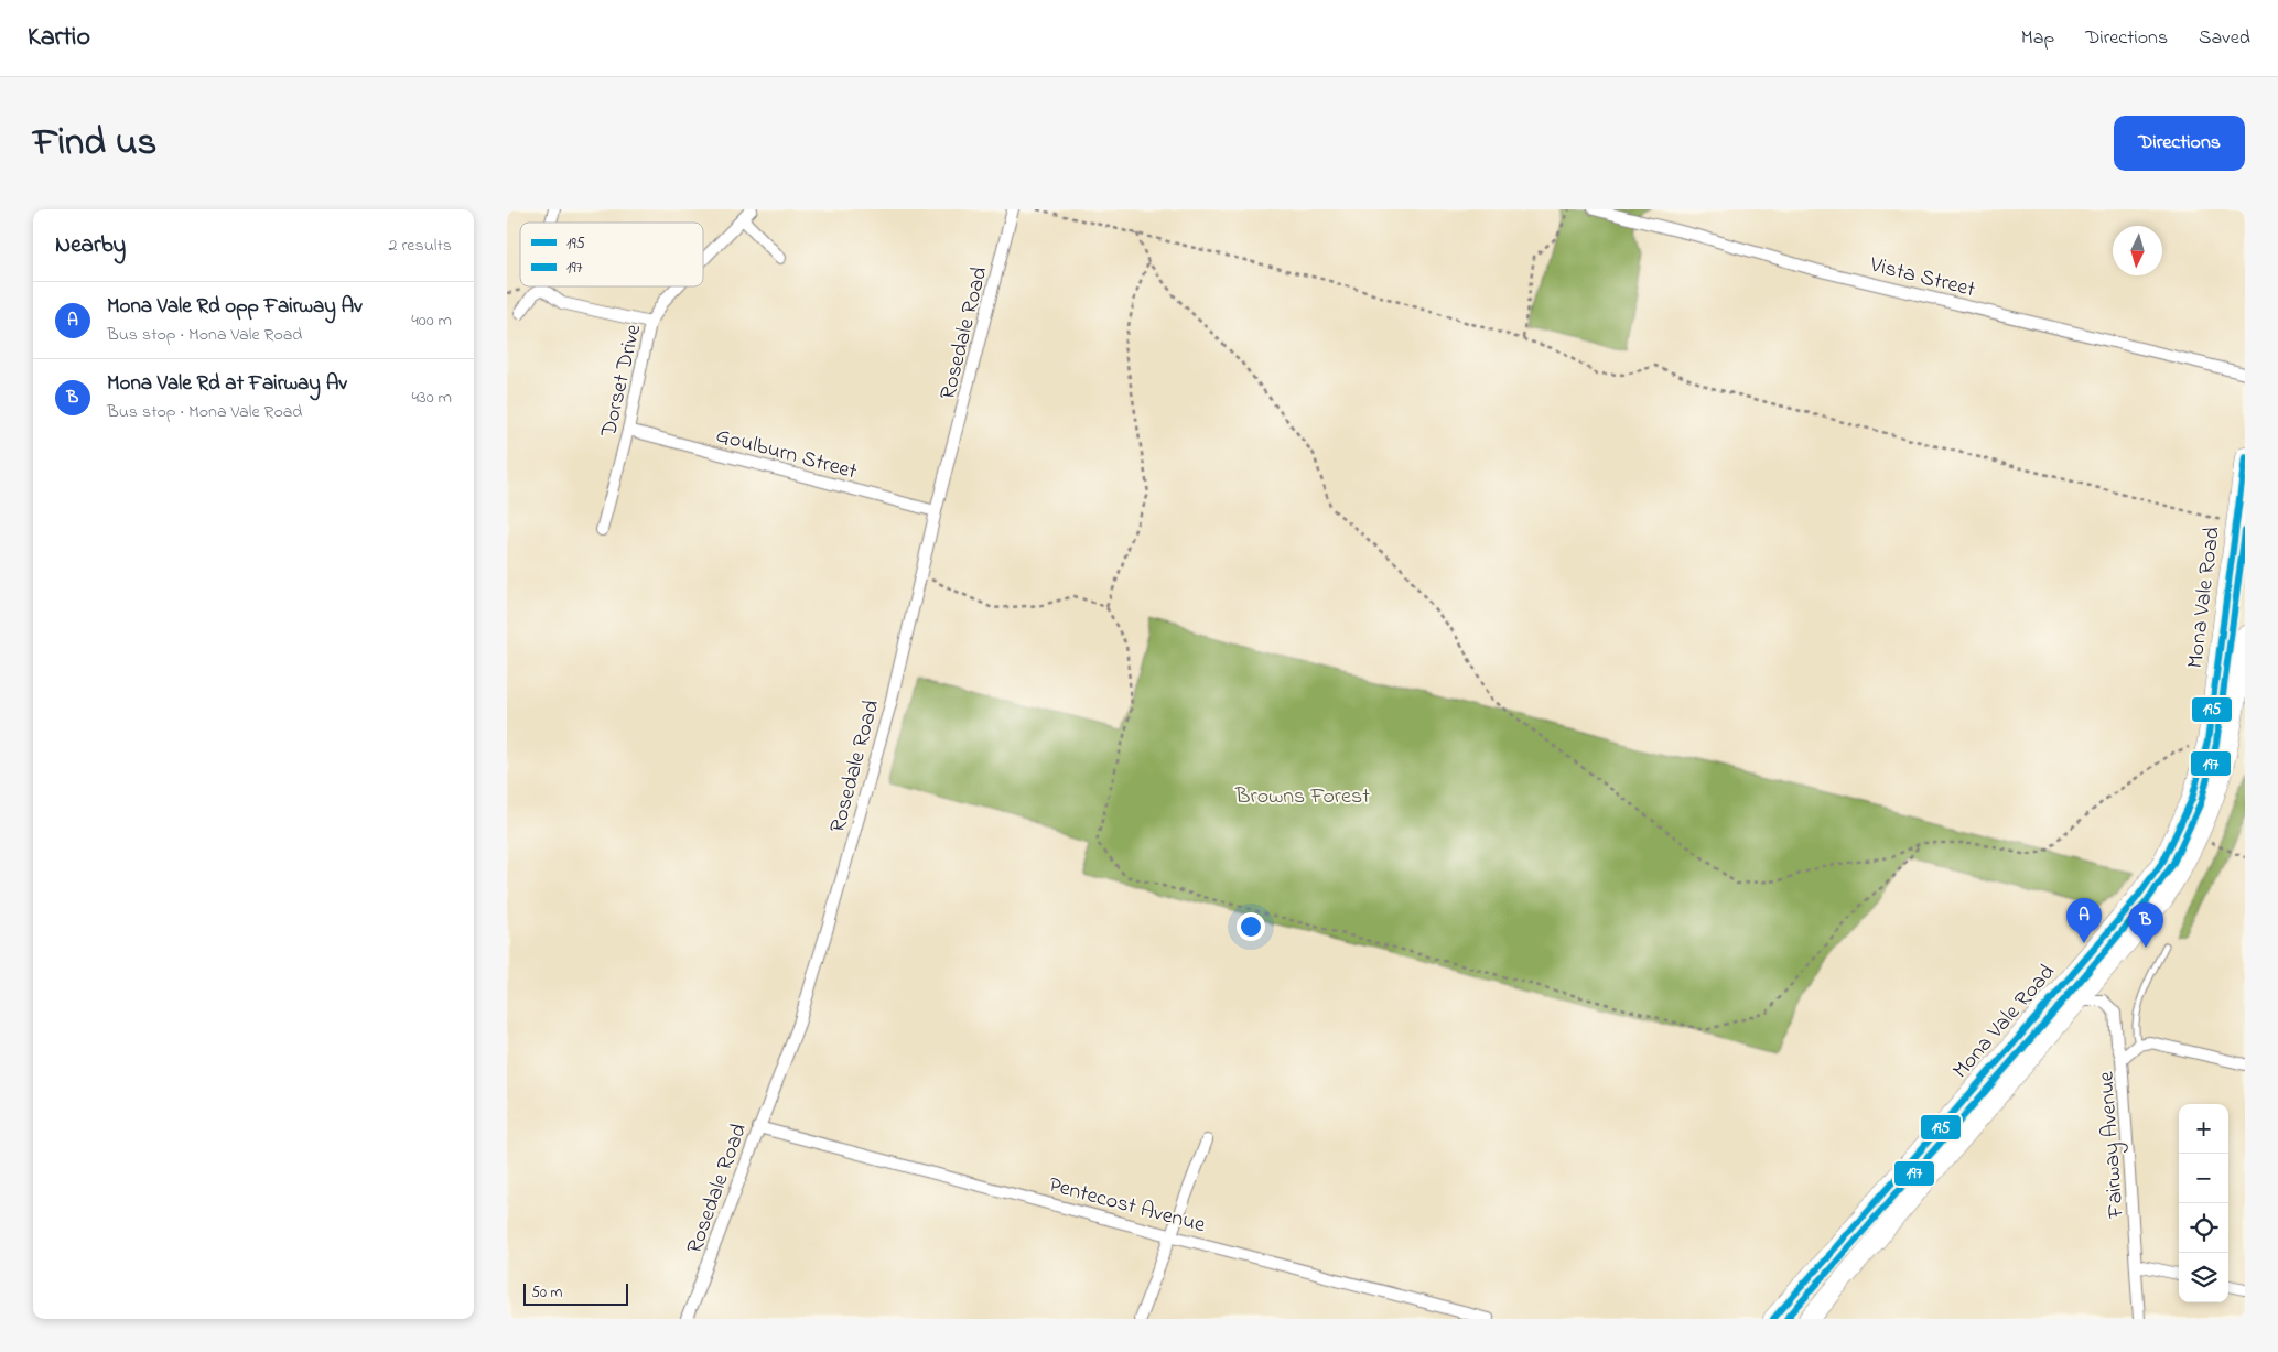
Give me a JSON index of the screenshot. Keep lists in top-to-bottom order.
{
  "streets": {
    "highway": ["Mona Vale Road"],
    "street": [
      "Vista Street",
      "Rosedale Road",
      "Dorset Drive",
      "Goulburn Street",
      "Fairway Avenue",
      "Pentecost Avenue"
    ]
  },
  "crossings": [
    ["Rosedale Road", "Goulburn Street"],
    ["Rosedale Road", "Pentecost Avenue"],
    ["Dorset Drive", "Goulburn Street"],
    ["Mona Vale Road", "Fairway Avenue"]
  ],
  "parks": ["Browns Forest"],
  "lines": ["transit line 195", "transit line 197"],
  "legend": ["195", "197"],
  "scale_bar": "50 m",
  "north": "bottom",
  "page": {
    "header": "Kartio",
    "nav": ["Map", "Directions", "Saved"],
    "title": "Find us",
    "buttons": "Directions",
    "heading": ["Nearby", "2 results"],
    "list": [
      {
        "mark": "A",
        "name": "Mona Vale Rd opp Fairway Av",
        "note": "Bus stop · Mona Vale Road",
        "value": "400 m"
      },
      {
        "mark": "B",
        "name": "Mona Vale Rd at Fairway Av",
        "note": "Bus stop · Mona Vale Road",
        "value": "430 m"
      }
    ],
    "pins": ["A", "B"],
    "map_buttons": ["+", "−"],
    "scale": "50 m"
  }
}
